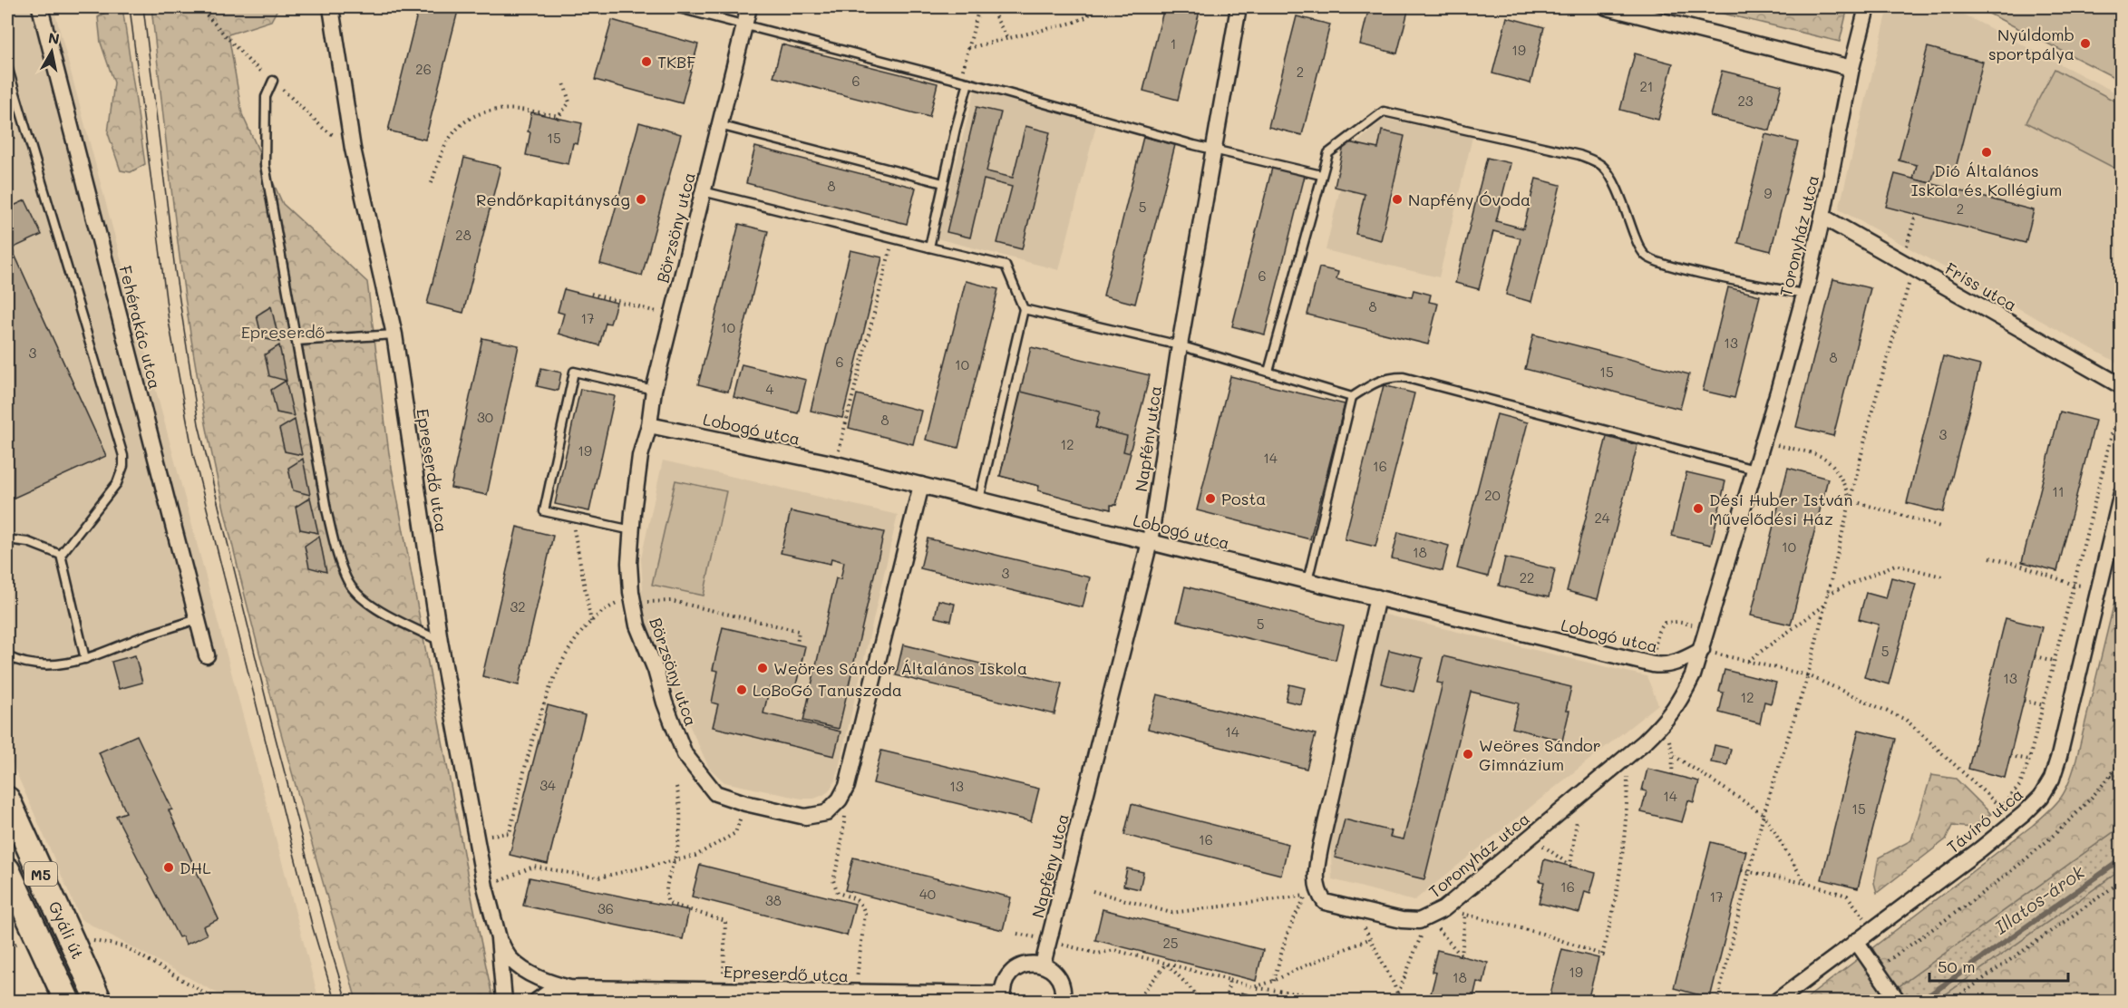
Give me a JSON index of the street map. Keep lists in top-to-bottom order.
{
  "streets": {
    "main road": ["M5", "Gyáli út"],
    "street": [
      "Börzsöny utca",
      "Toronyház utca",
      "Friss utca",
      "Fehérakác utca",
      "Lobogó utca",
      "Napfény utca",
      "Epreserdő utca",
      "Távíró utca"
    ]
  },
  "crossings": [
    ["Börzsöny utca", "Lobogó utca"],
    ["Toronyház utca", "Friss utca"],
    ["Toronyház utca", "Lobogó utca"],
    ["Lobogó utca", "Napfény utca"]
  ],
  "water": ["Illatos-árok"],
  "parks": ["Epreserdő"],
  "places": [
    "Nyúldomb sportpálya",
    "TKBF",
    "Dió Általános Iskola és Kollégium",
    "Rendőrkapitányság",
    "Napfény Óvoda",
    "Posta",
    "Dési Huber István Művelődési Ház",
    "Weöres Sándor Általános Iskola",
    "LoBoGó Tanuszoda",
    "Weöres Sándor Gimnázium",
    "DHL"
  ],
  "house_numbers": [
    "1",
    "19",
    "26",
    "2",
    "6",
    "21",
    "23",
    "15",
    "8",
    "9",
    "5",
    "2",
    "28",
    "6",
    "8",
    "17",
    "10",
    "13",
    "3",
    "8",
    "6",
    "10",
    "15",
    "4",
    "30",
    "8",
    "3",
    "12",
    "19",
    "14",
    "16",
    "11",
    "20",
    "24",
    "10",
    "18",
    "3",
    "22",
    "32",
    "5",
    "5",
    "13",
    "12",
    "14",
    "34",
    "13",
    "14",
    "15",
    "16",
    "16",
    "40",
    "17",
    "38",
    "36",
    "25",
    "19",
    "18"
  ],
  "scale_bar": "50 m",
  "north": "top"
}
